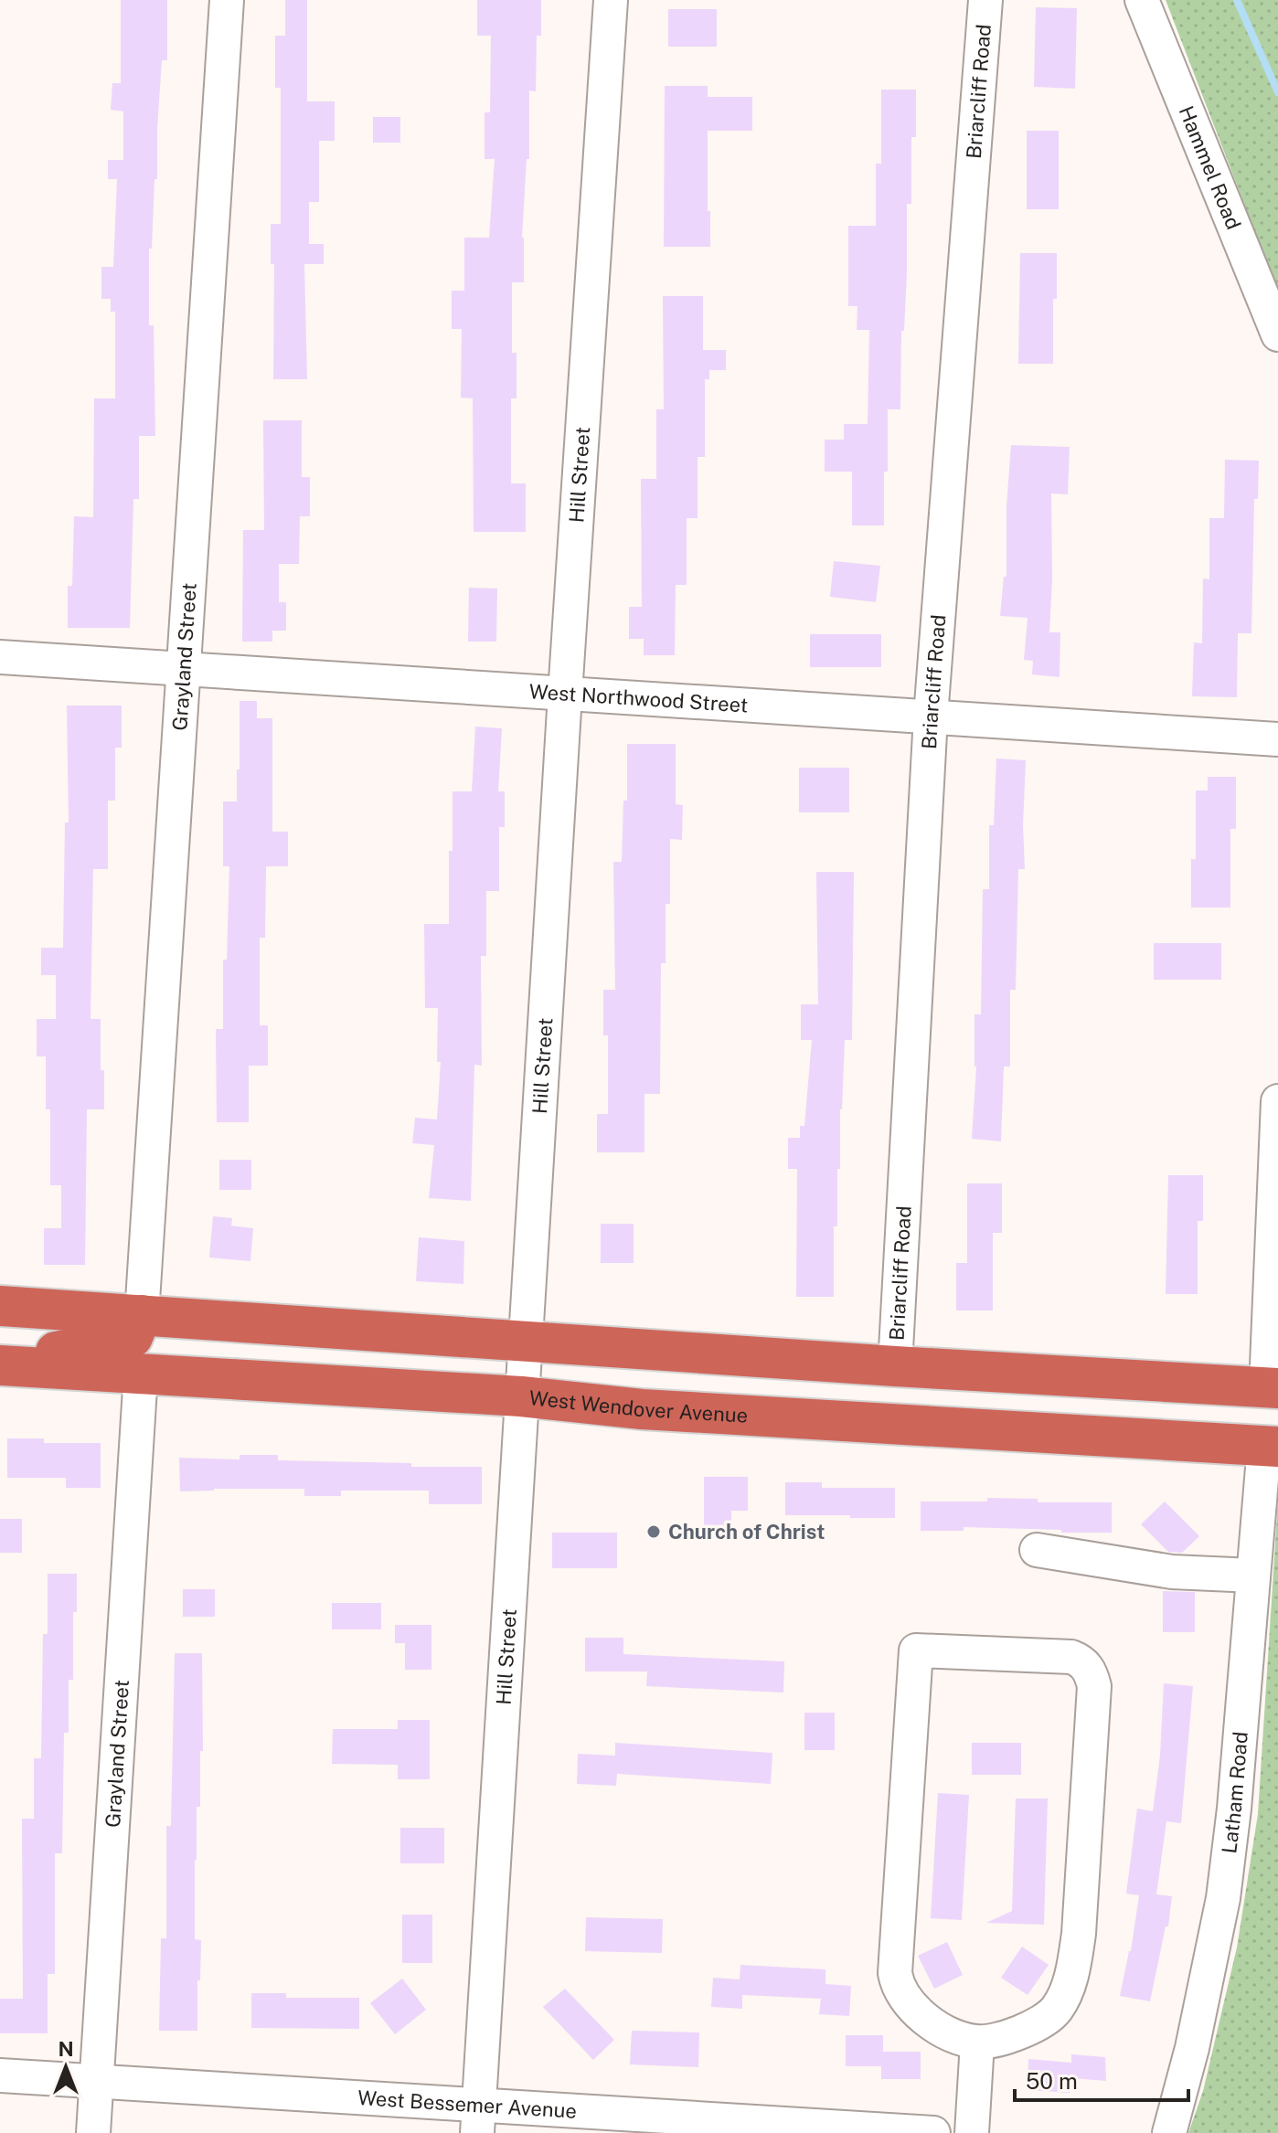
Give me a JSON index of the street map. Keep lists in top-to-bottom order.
{
  "streets": {
    "highway": ["West Wendover Avenue"],
    "street": [
      "Briarcliff Road",
      "Hammel Road",
      "Hill Street",
      "Grayland Street",
      "West Northwood Street",
      "Latham Road",
      "West Bessemer Avenue"
    ]
  },
  "crossings": [
    ["Briarcliff Road", "West Northwood Street"],
    ["Hill Street", "West Northwood Street"],
    ["Hill Street", "West Wendover Avenue"],
    ["Hill Street", "West Bessemer Avenue"],
    ["Grayland Street", "West Northwood Street"],
    ["Grayland Street", "West Wendover Avenue"],
    ["Grayland Street", "West Bessemer Avenue"],
    ["West Wendover Avenue", "Latham Road"]
  ],
  "places": ["Church of Christ"],
  "scale_bar": "50 m",
  "north": "top"
}
